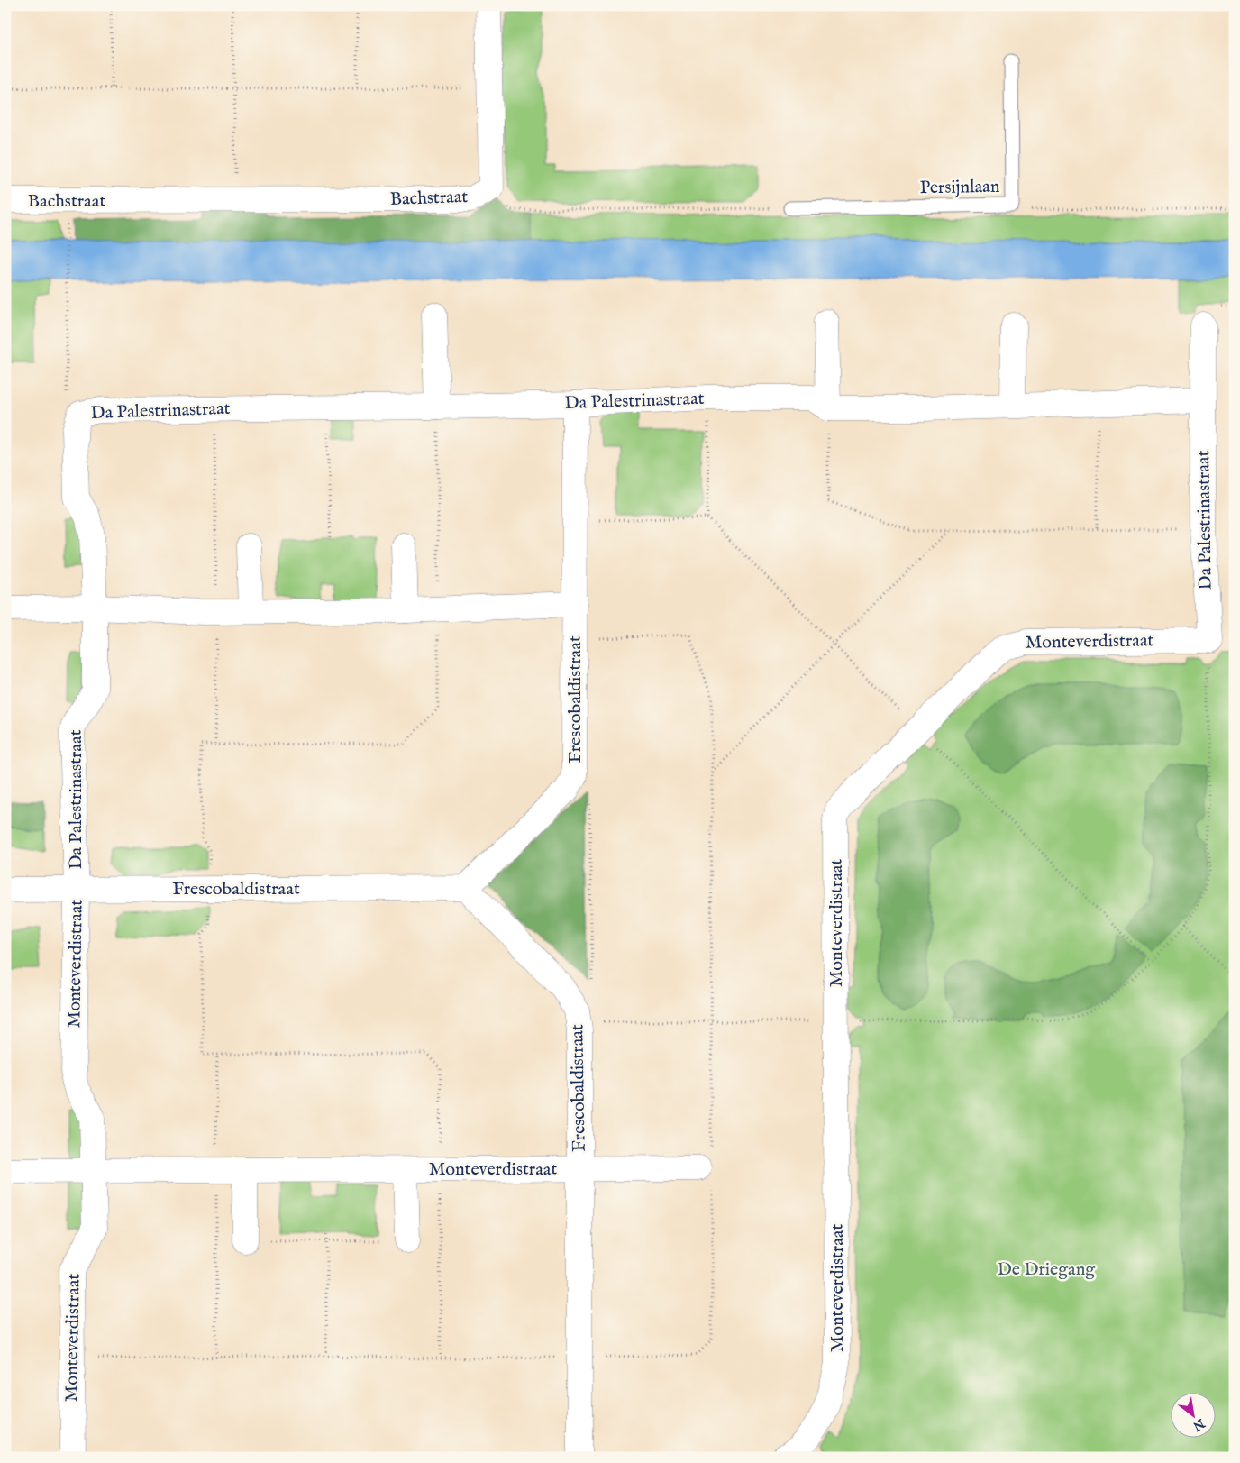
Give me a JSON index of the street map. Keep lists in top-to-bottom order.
{
  "streets": {
    "street": [
      "Bachstraat",
      "Da Palestrinastraat",
      "Monteverdistraat",
      "Frescobaldistraat"
    ],
    "lane": ["Persijnlaan"]
  },
  "crossings": [
    ["Da Palestrinastraat", "Monteverdistraat"],
    ["Da Palestrinastraat", "Frescobaldistraat"],
    ["Monteverdistraat", "Frescobaldistraat"]
  ],
  "parks": ["De Driegang"],
  "north": "bottom right"
}
